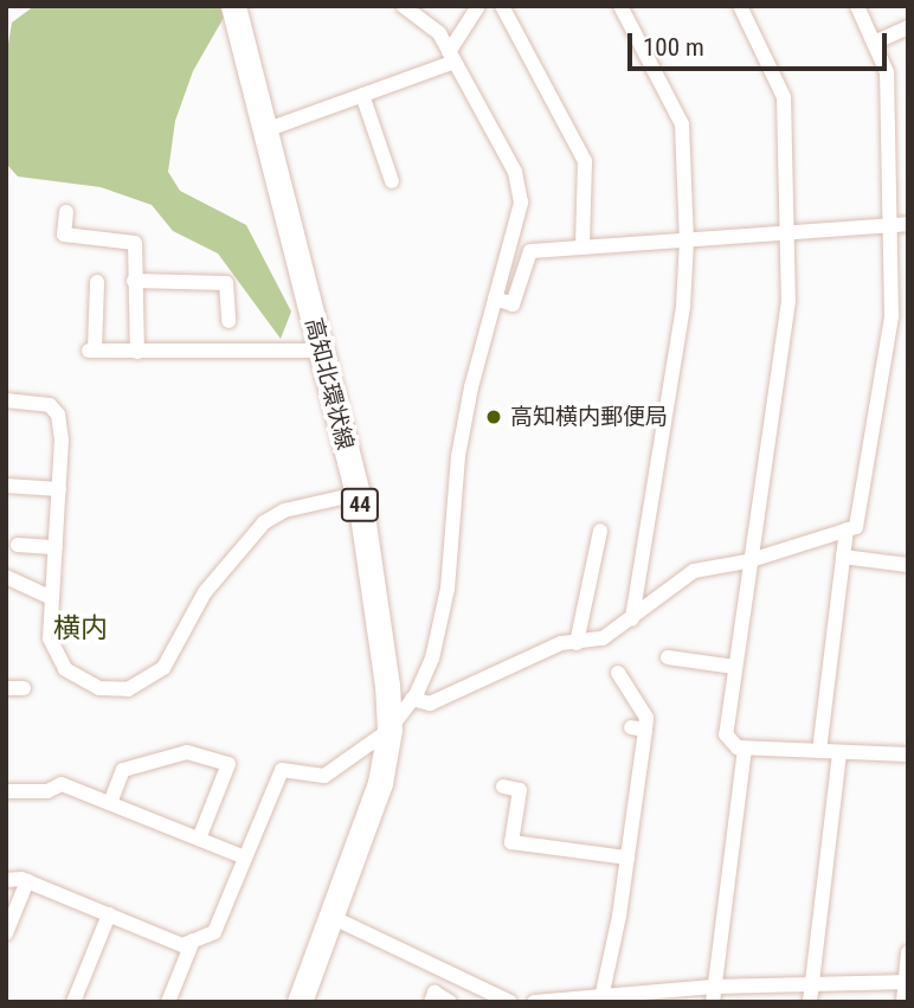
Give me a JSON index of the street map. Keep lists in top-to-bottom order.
{
  "streets": {
    "main road": ["高知北環状線", "44"]
  },
  "districts": ["横内"],
  "places": ["高知横内郵便局"],
  "scale_bar": "100 m"
}
